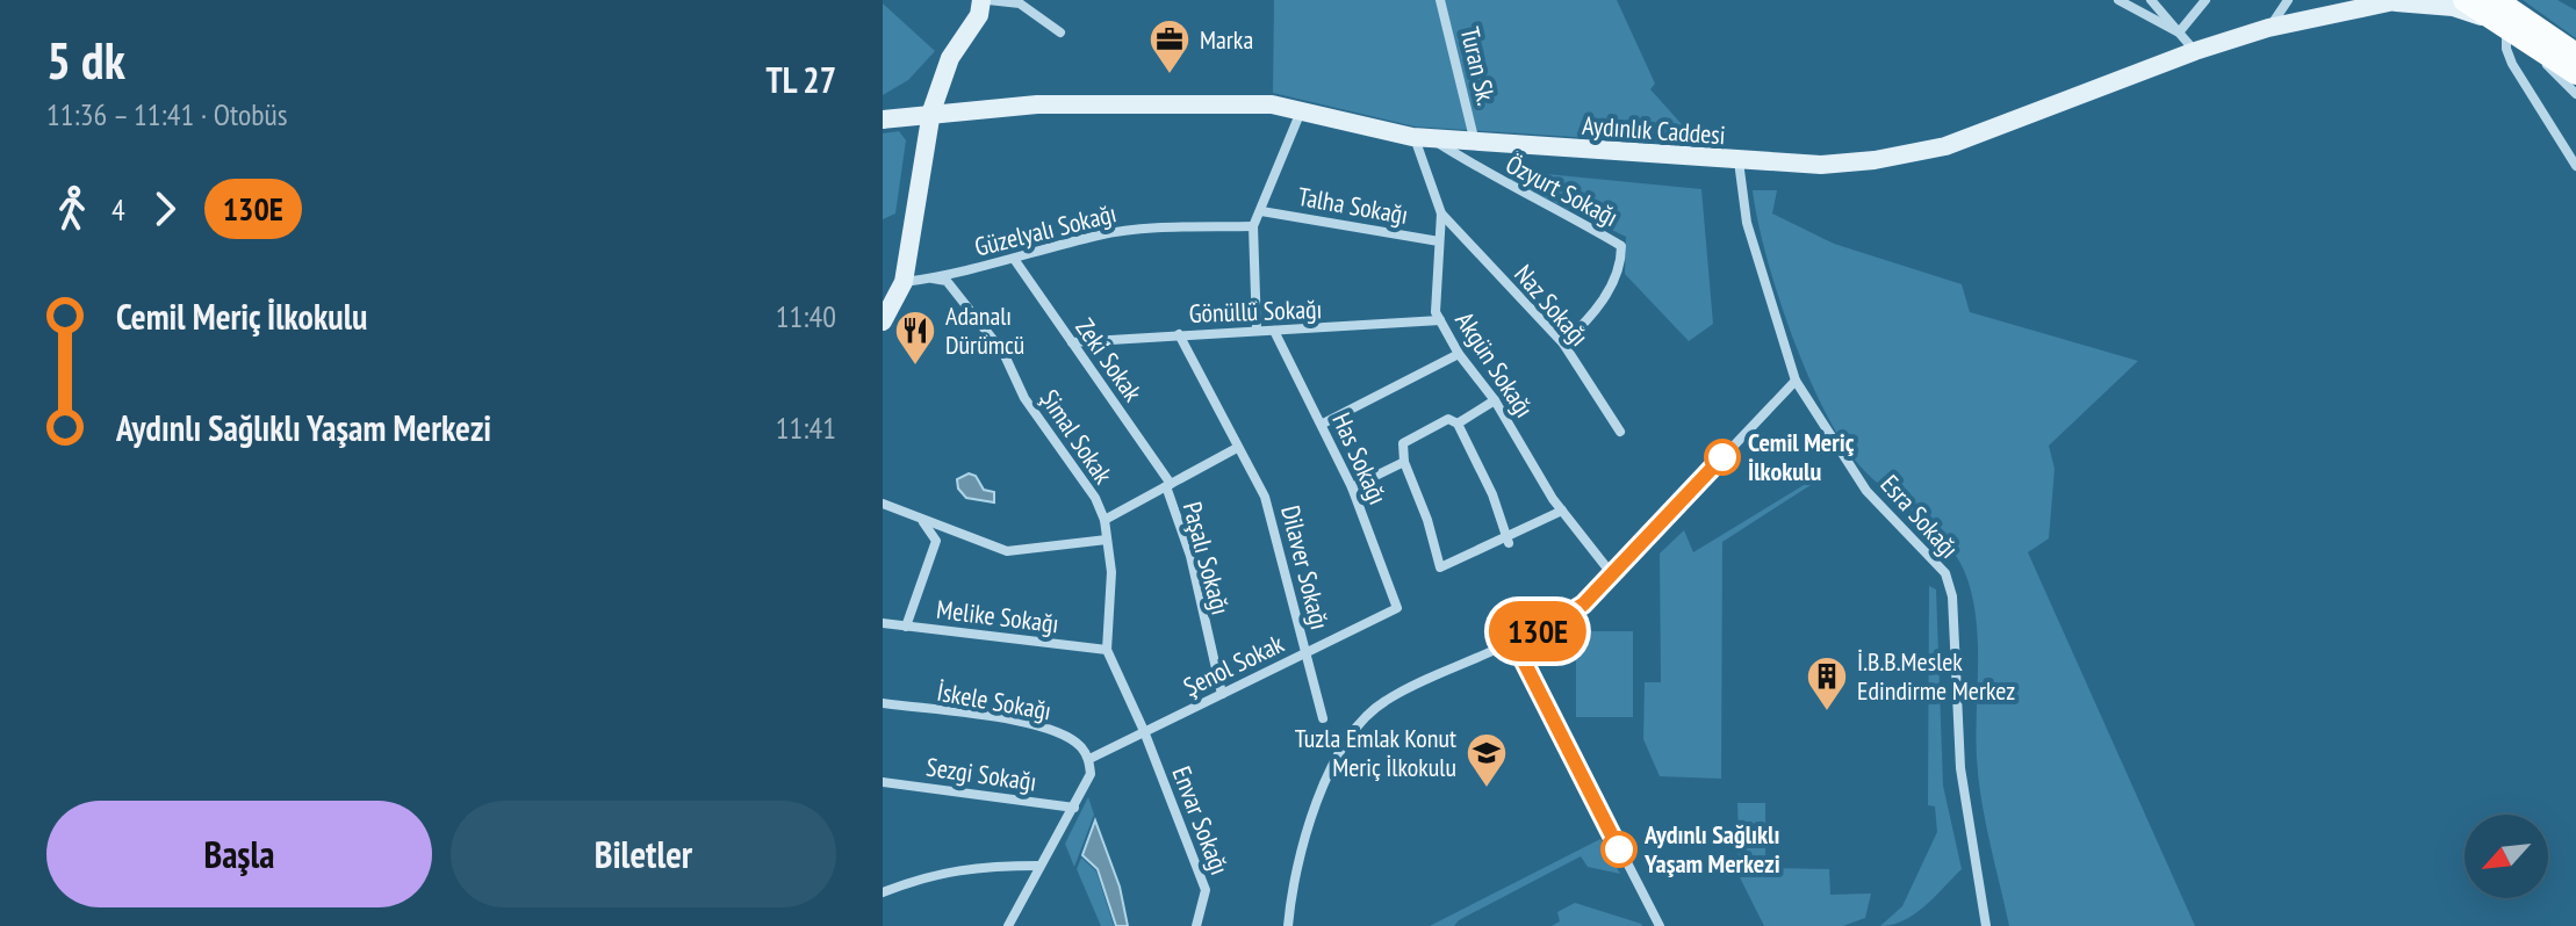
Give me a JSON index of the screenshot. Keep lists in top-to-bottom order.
{
  "streets": {
    "street": [
      "Turan Sk.",
      "Aydınlık Caddesi",
      "Özyurt Sokağı",
      "Talha Sokağı",
      "Güzelyalı Sokağı",
      "Naz Sokağı",
      "Gönüllü Sokağı",
      "Zeki Sokak",
      "Akgün Sokağı",
      "Şimal Sokak",
      "Has Sokağı",
      "Esra Sokağı",
      "Paşalı Sokağı",
      "Dilaver Sokağı",
      "Melike Sokağı",
      "Şenol Sokak",
      "İskele Sokağı",
      "Sezgi Sokağı",
      "Envar Sokağı"
    ]
  },
  "crossings": [
    ["Turan Sk.", "Aydınlık Caddesi"],
    ["Aydınlık Caddesi", "Özyurt Sokağı"],
    ["Aydınlık Caddesi", "Akgün Sokağı"],
    ["Aydınlık Caddesi", "Esra Sokağı"],
    ["Özyurt Sokağı", "Naz Sokağı"],
    ["Özyurt Sokağı", "Akgün Sokağı"],
    ["Talha Sokağı", "Akgün Sokağı"],
    ["Güzelyalı Sokağı", "Zeki Sokak"],
    ["Güzelyalı Sokağı", "Şimal Sokak"],
    ["Naz Sokağı", "Akgün Sokağı"],
    ["Gönüllü Sokağı", "Zeki Sokak"],
    ["Gönüllü Sokağı", "Akgün Sokağı"],
    ["Gönüllü Sokağı", "Has Sokağı"],
    ["Gönüllü Sokağı", "Dilaver Sokağı"],
    ["Zeki Sokak", "Paşalı Sokağı"],
    ["Şimal Sokak", "Melike Sokağı"],
    ["Şimal Sokak", "Envar Sokağı"],
    ["Has Sokağı", "Şenol Sokak"],
    ["Paşalı Sokağı", "Şenol Sokak"],
    ["Dilaver Sokağı", "Şenol Sokak"],
    ["Melike Sokağı", "Envar Sokağı"],
    ["Şenol Sokak", "İskele Sokağı"],
    ["Şenol Sokak", "Envar Sokağı"]
  ],
  "places": {
    "office": ["Marka"],
    "restaurant": ["Adanalı Dürümcü"],
    "other": ["Cemil Meriç İlkokulu", "Aydınlı Sağlıklı Yaşam Merkezi"],
    "building": ["İ.B.B.Meslek Edindirme Merkez"],
    "school or university": ["Tuzla Emlak Konut Meriç İlkokulu"]
  },
  "lines": ["bus line 130E"],
  "north": "bottom left",
  "page": {
    "heading": ["5 dk", "11:36 – 11:41 · Otobüs", "TL 27"],
    "on_map": "130E",
    "legs": ["4", "130E"],
    "list": [
      {
        "name": "Cemil Meriç İlkokulu",
        "value": "11:40"
      },
      {
        "name": "Aydınlı Sağlıklı Yaşam Merkezi",
        "value": "11:41"
      }
    ],
    "buttons": ["Başla", "Biletler"]
  }
}
